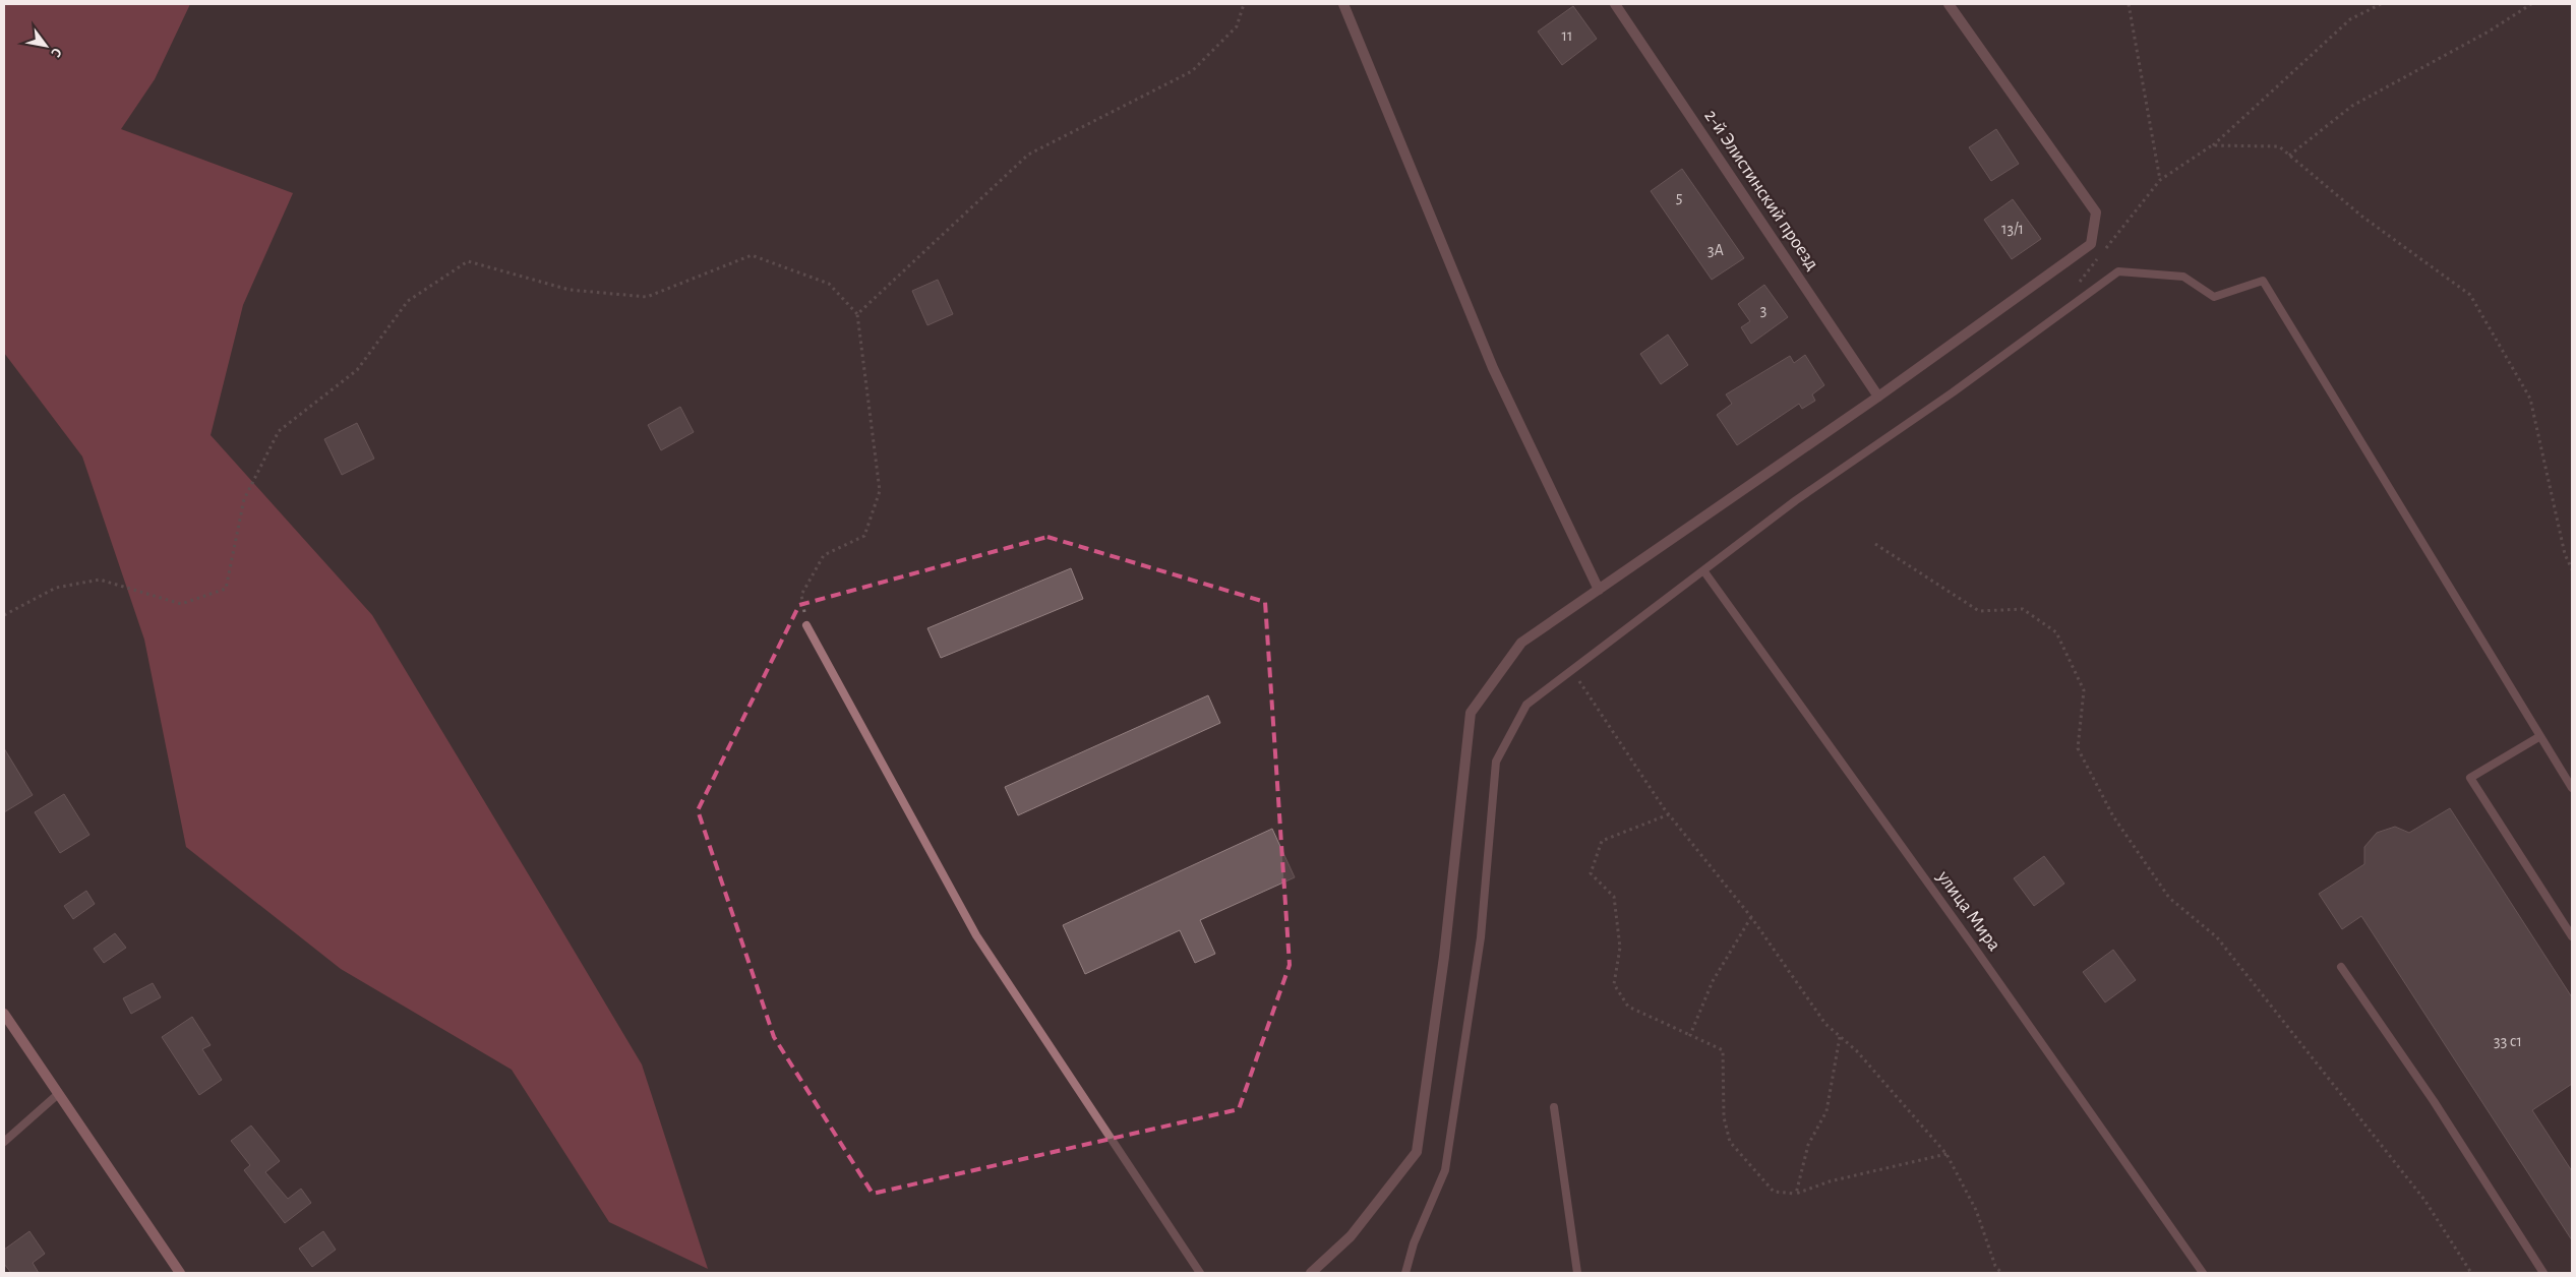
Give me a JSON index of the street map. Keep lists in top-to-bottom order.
{
  "streets": {
    "street": ["2-й Элистинский проезд"],
    "lane": ["улица Мира"]
  },
  "house_numbers": [
    "11",
    "5",
    "13/1",
    "3А",
    "3",
    "33 с1"
  ],
  "north": "bottom right"
}
